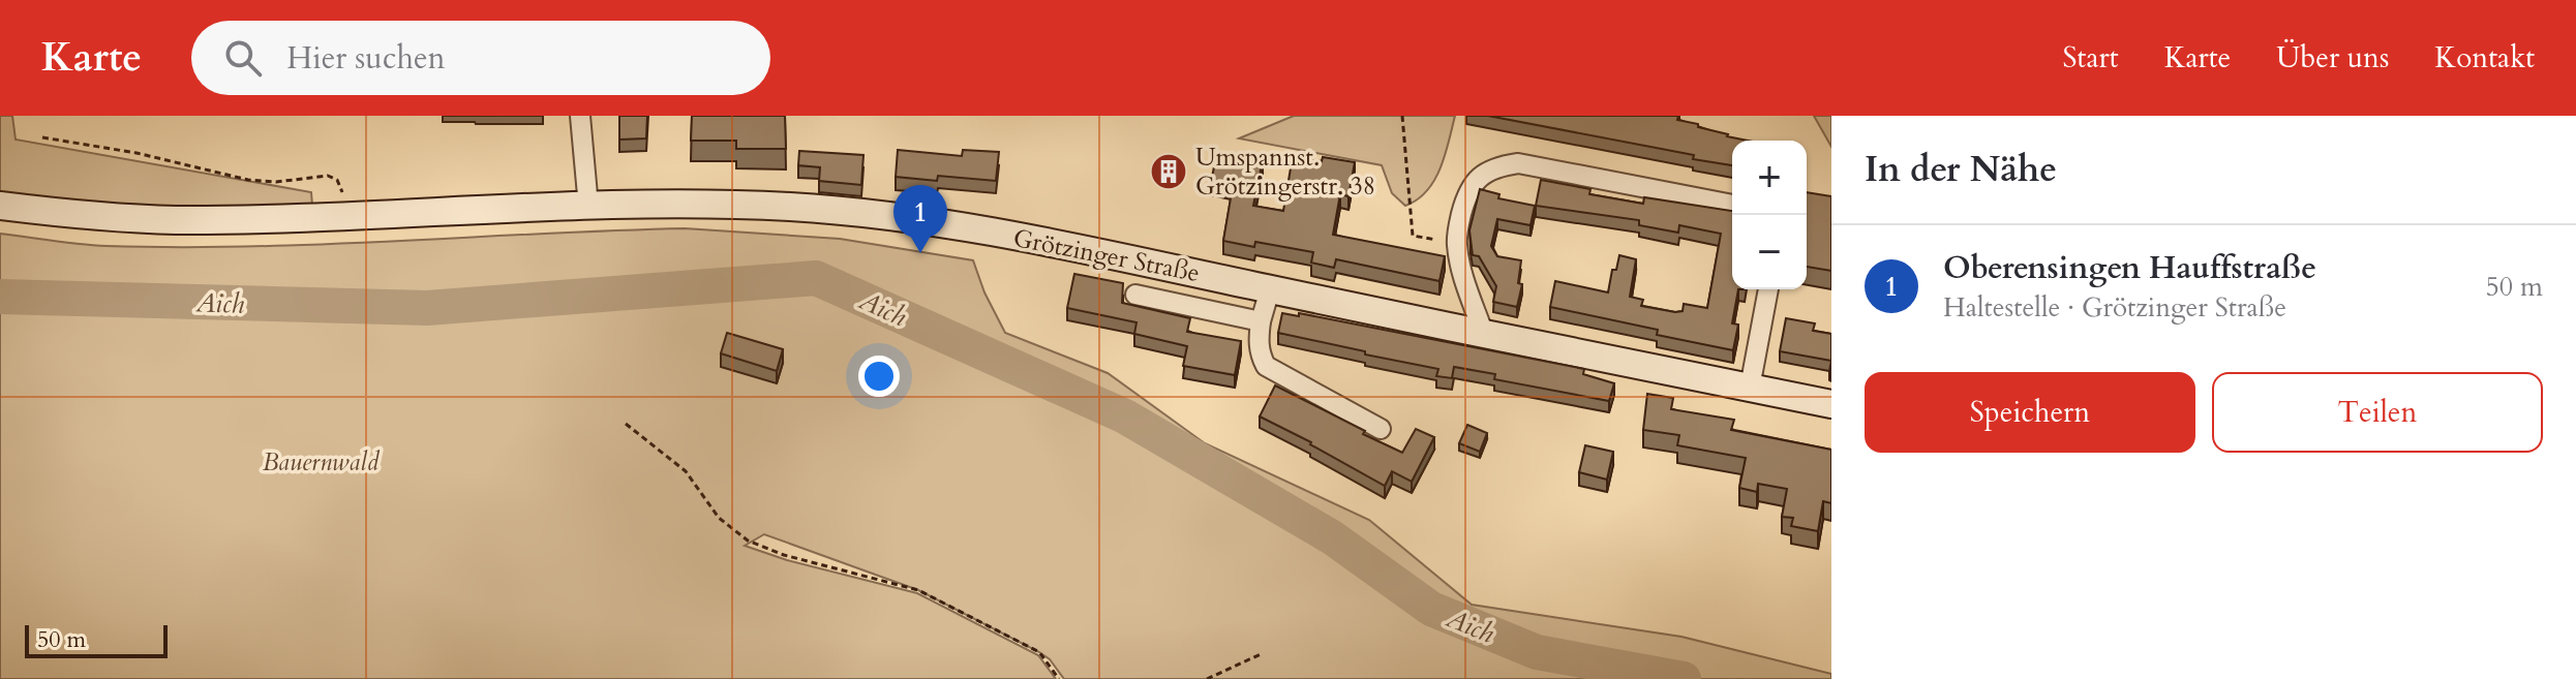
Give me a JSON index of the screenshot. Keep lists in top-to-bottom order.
{
  "streets": {
    "main road": ["Grötzinger Straße"]
  },
  "water": ["Aich"],
  "parks": ["Bauernwald"],
  "places": {
    "building": ["Umspannst. Grötzingerstr. 38"]
  },
  "scale_bar": "50 m",
  "page": {
    "header": "Karte",
    "search": "Hier suchen",
    "nav": [
      "Start",
      "Karte",
      "Über uns",
      "Kontakt"
    ],
    "heading": "In der Nähe",
    "map_buttons": ["+", "−"],
    "pins": "1",
    "list": [
      {
        "mark": "1",
        "name": "Oberensingen Hauffstraße",
        "note": "Haltestelle · Grötzinger Straße",
        "value": "50 m"
      }
    ],
    "buttons": ["Speichern", "Teilen"],
    "scale": "50 m"
  }
}
